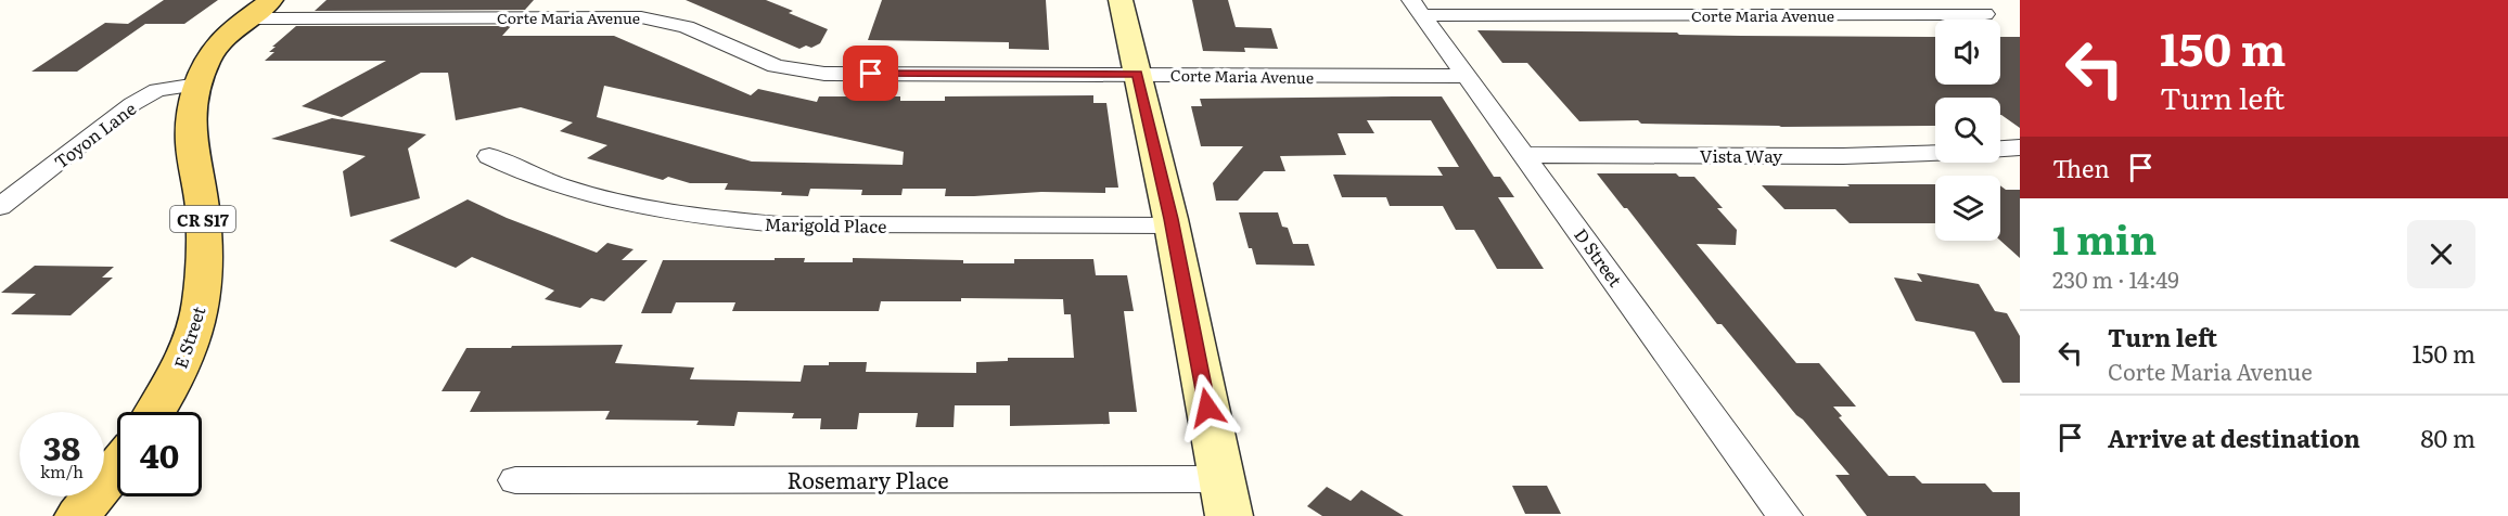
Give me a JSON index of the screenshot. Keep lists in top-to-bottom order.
{
  "streets": {
    "main road": ["CR S17", "E Street"],
    "street": [
      "Corte Maria Avenue",
      "Toyon Lane",
      "Vista Way",
      "Marigold Place",
      "D Street",
      "Rosemary Place"
    ]
  },
  "crossings": [
    ["Corte Maria Avenue", "D Street"],
    ["Corte Maria Avenue", "E Street"],
    ["Toyon Lane", "E Street"],
    ["Vista Way", "D Street"]
  ],
  "page": {
    "turn": ["150 m", "Turn left"],
    "then": "Then",
    "heading": ["1 min", "230 m · 14:49"],
    "list": [
      {
        "name": "Turn left",
        "note": "Corte Maria Avenue",
        "value": "150 m"
      },
      {
        "name": "Arrive at destination",
        "value": "80 m"
      }
    ],
    "speed": "38 km/h",
    "limit": "40"
  }
}
